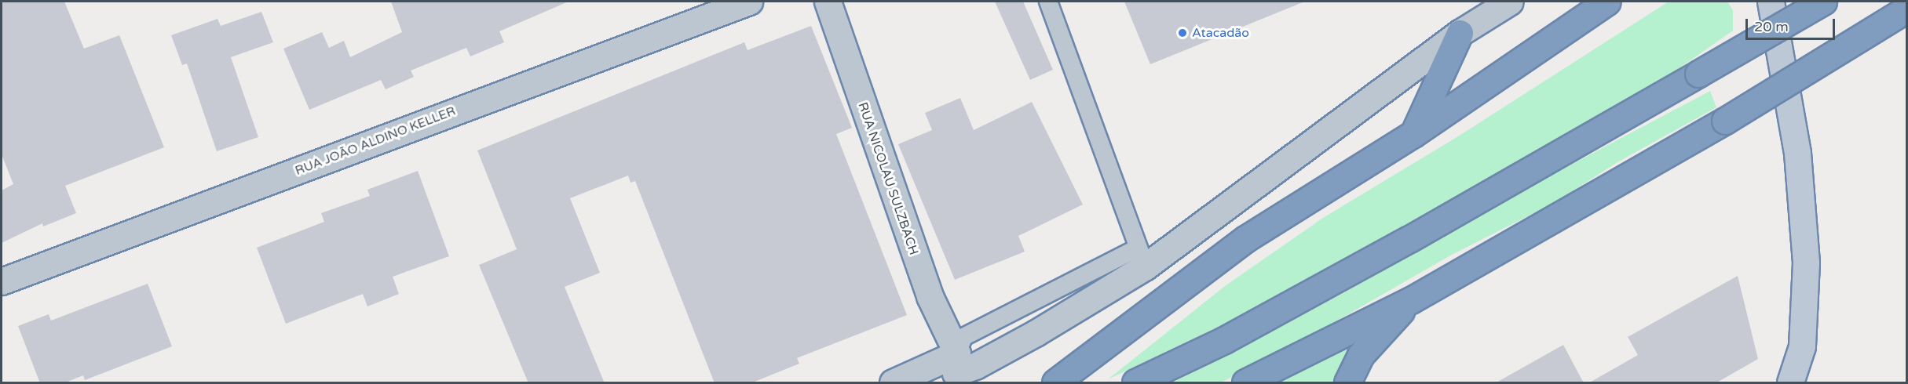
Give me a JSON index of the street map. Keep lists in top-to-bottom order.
{
  "streets": {
    "street": ["RUA JOÃO ALDINO KELLER", "RUA NICOLAU SULZBACH"]
  },
  "places": ["Atacadão"],
  "scale_bar": "20 m"
}
